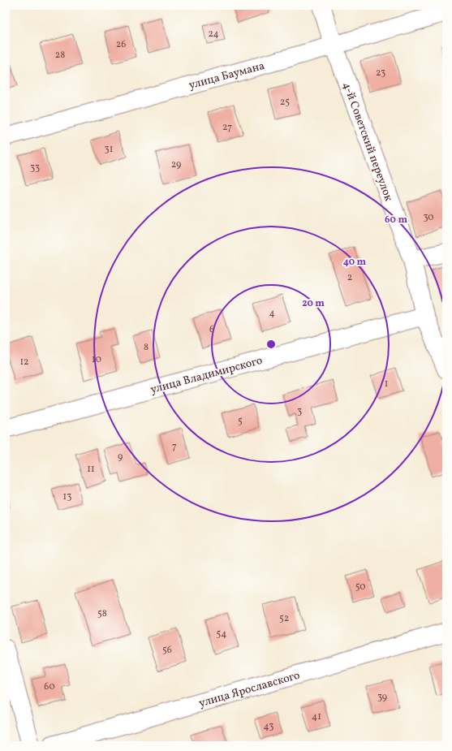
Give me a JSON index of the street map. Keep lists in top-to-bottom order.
{
  "streets": {
    "street": [
      "улица Баумана",
      "4-й Советский переулок",
      "улица Владимирского",
      "улица Ярославского"
    ]
  },
  "crossings": [
    ["улица Баумана", "4-й Советский переулок"],
    ["4-й Советский переулок", "улица Владимирского"]
  ],
  "house_numbers": [
    "24",
    "26",
    "28",
    "23",
    "25",
    "27",
    "31",
    "29",
    "33",
    "30",
    "2",
    "4",
    "6",
    "8",
    "10",
    "12",
    "1",
    "3",
    "5",
    "7",
    "9",
    "11",
    "13",
    "50",
    "58",
    "52",
    "54",
    "56",
    "60",
    "39",
    "41",
    "43"
  ],
  "rings": ["60 m", "40 m", "20 m"]
}
